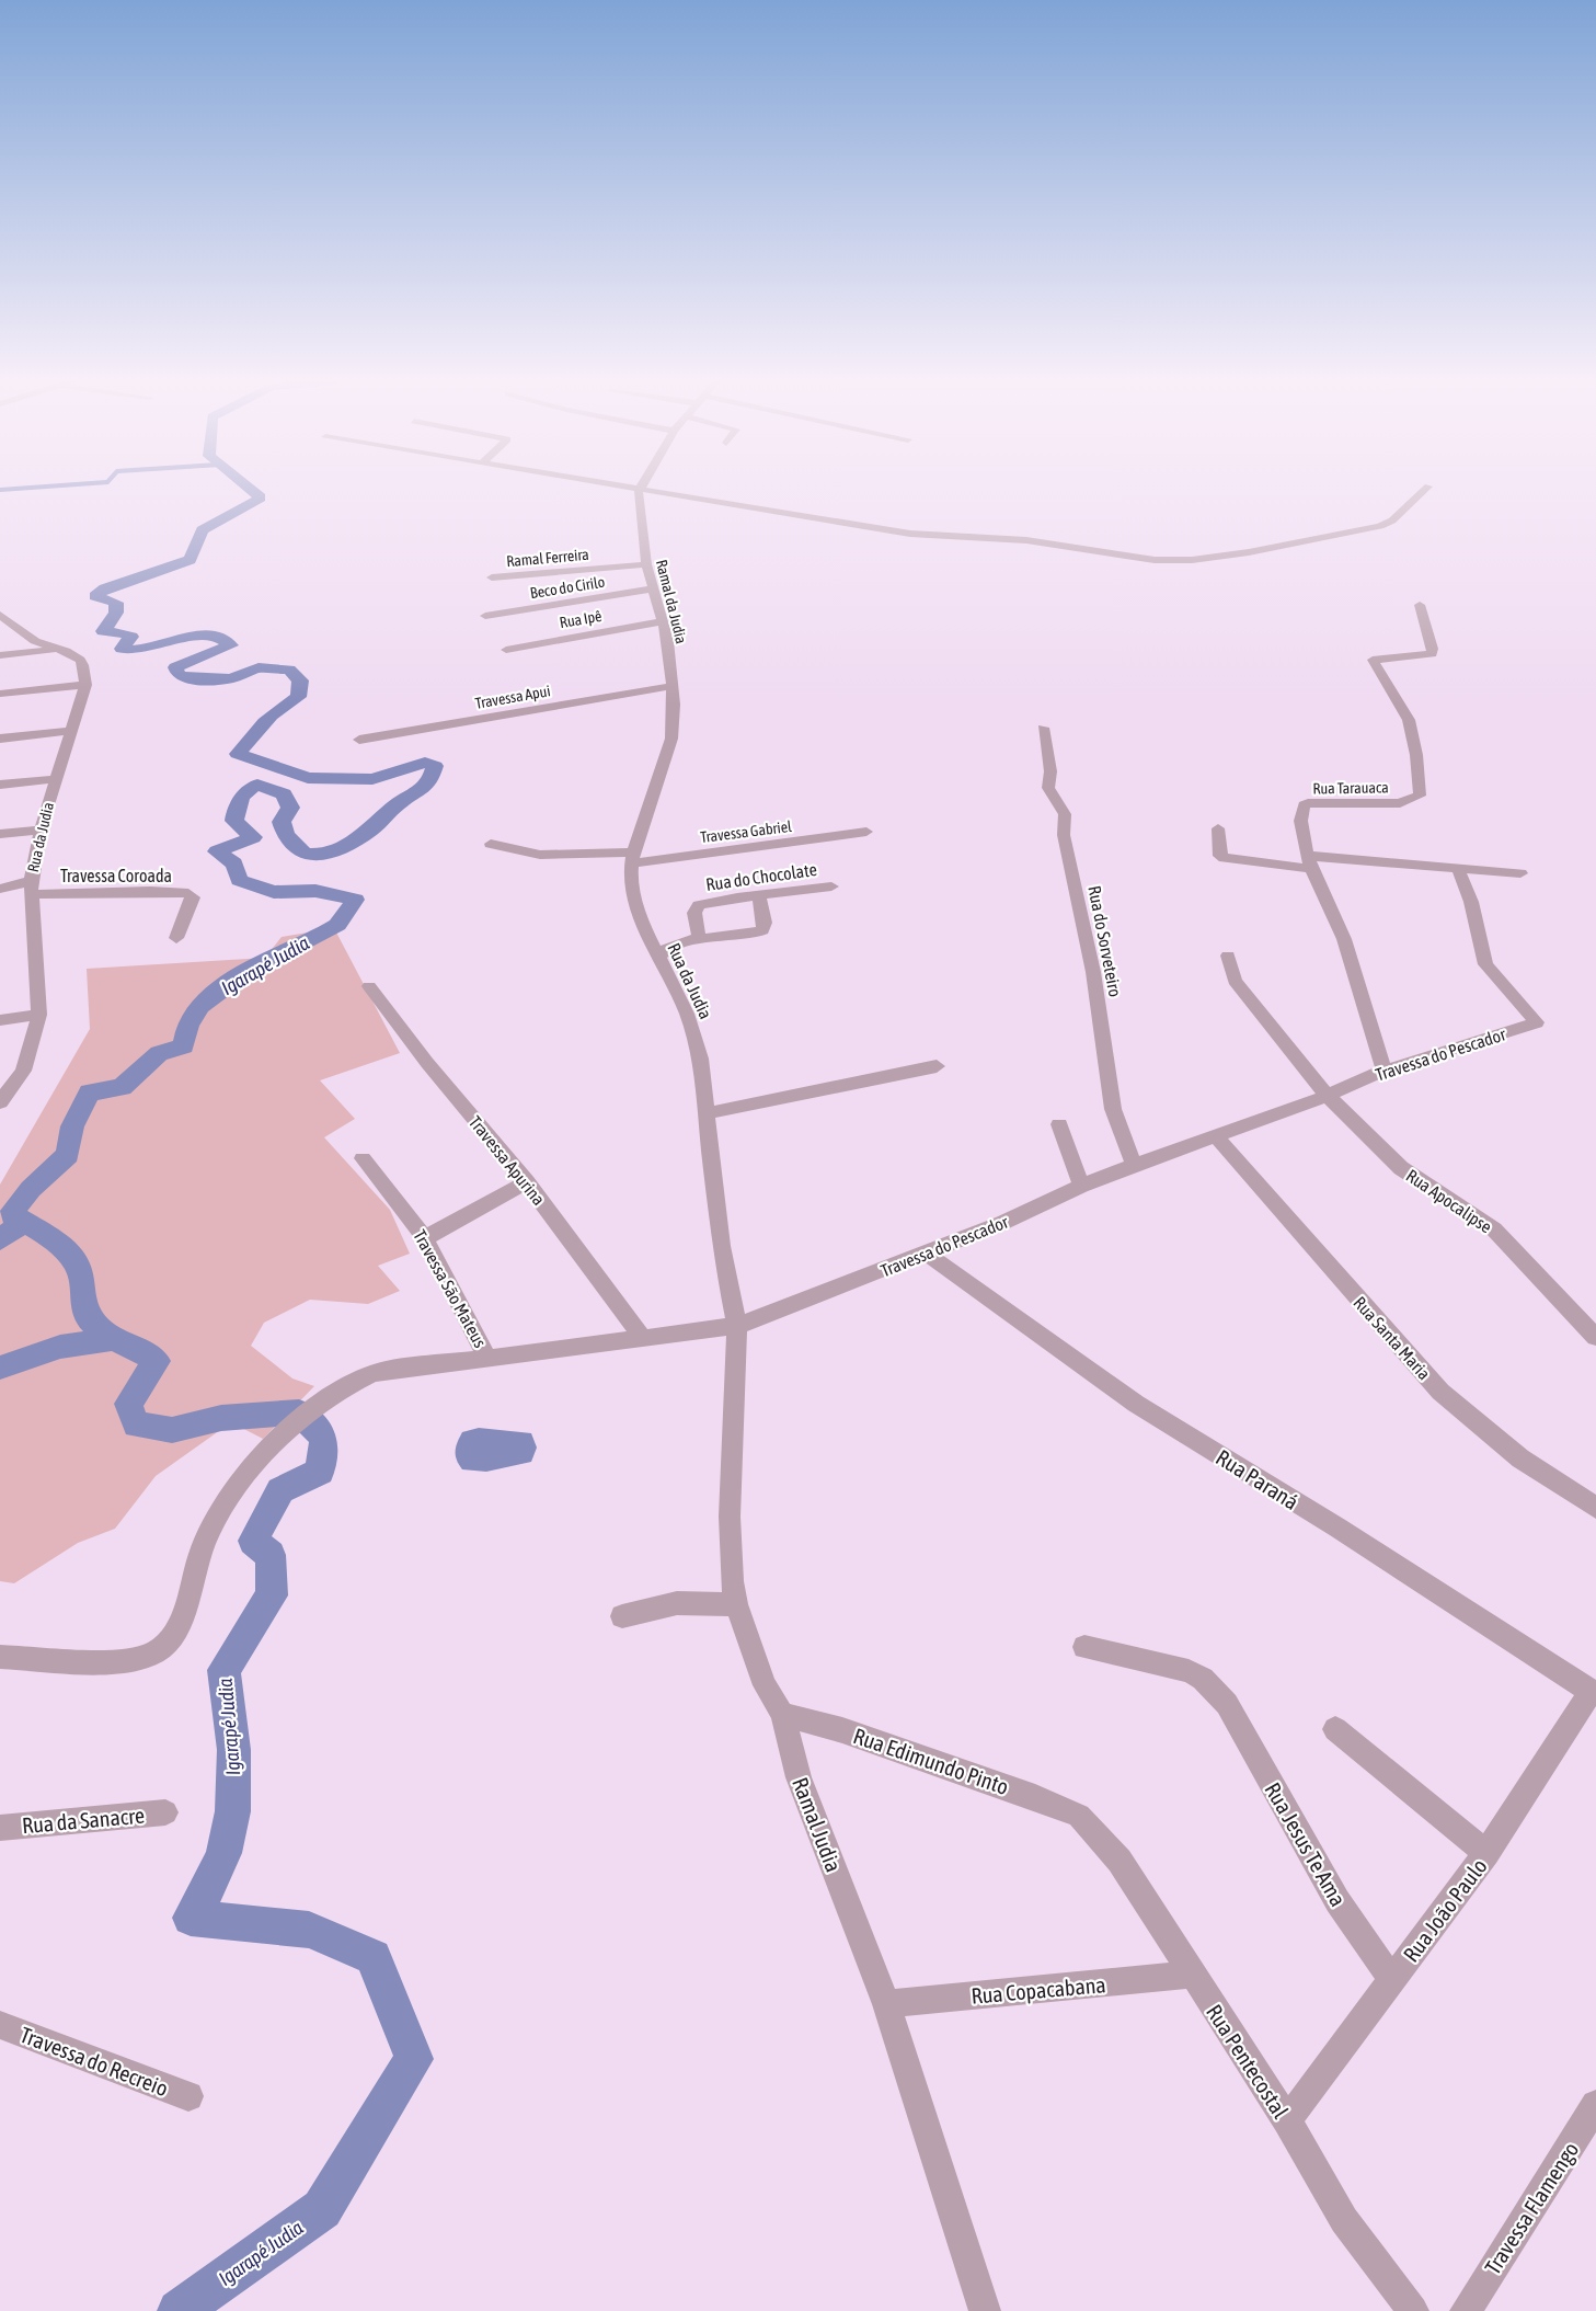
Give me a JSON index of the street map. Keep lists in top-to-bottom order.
{
  "streets": {
    "street": [
      "Ramal Ferreira",
      "Beco do Cirilo",
      "Ramal da Judia",
      "Rua Ipê",
      "Travessa Apui",
      "Rua Tarauaca",
      "Travessa Gabriel",
      "Rua da Judia",
      "Travessa Coroada",
      "Rua do Chocolate",
      "Rua do Sorveteiro",
      "Travessa do Pescador",
      "Travessa Apurina",
      "Rua Apocalipse",
      "Travessa São Mateus",
      "Rua Santa Maria",
      "Rua Paraná",
      "Rua Edimundo Pinto",
      "Rua da Sanacre",
      "Ramal Judia",
      "Rua Jesus Te Ama",
      "Rua João Paulo",
      "Rua Copacabana",
      "Travessa do Recreio",
      "Rua Pentecostal",
      "Travessa Flamengo"
    ]
  },
  "crossings": [
    ["Ramal Ferreira", "Ramal da Judia"],
    ["Beco do Cirilo", "Ramal da Judia"],
    ["Ramal da Judia", "Rua Ipê"],
    ["Ramal da Judia", "Travessa Apui"],
    ["Ramal da Judia", "Rua da Judia"],
    ["Rua Tarauaca", "Travessa do Pescador"],
    ["Travessa Gabriel", "Rua da Judia"],
    ["Rua da Judia", "Travessa Coroada"],
    ["Rua da Judia", "Travessa do Pescador"],
    ["Rua da Judia", "Ramal Judia"],
    ["Rua do Sorveteiro", "Travessa do Pescador"],
    ["Travessa do Pescador", "Travessa Apurina"],
    ["Travessa do Pescador", "Rua Apocalipse"],
    ["Travessa do Pescador", "Travessa São Mateus"],
    ["Travessa do Pescador", "Rua Santa Maria"],
    ["Travessa do Pescador", "Rua Paraná"],
    ["Travessa do Pescador", "Ramal Judia"],
    ["Rua Paraná", "Rua João Paulo"],
    ["Rua Edimundo Pinto", "Ramal Judia"],
    ["Rua Edimundo Pinto", "Rua Pentecostal"],
    ["Ramal Judia", "Rua Copacabana"],
    ["Rua Jesus Te Ama", "Rua João Paulo"],
    ["Rua João Paulo", "Rua Pentecostal"],
    ["Rua Copacabana", "Rua Pentecostal"]
  ],
  "water": ["Igarapé Judia"]
}
